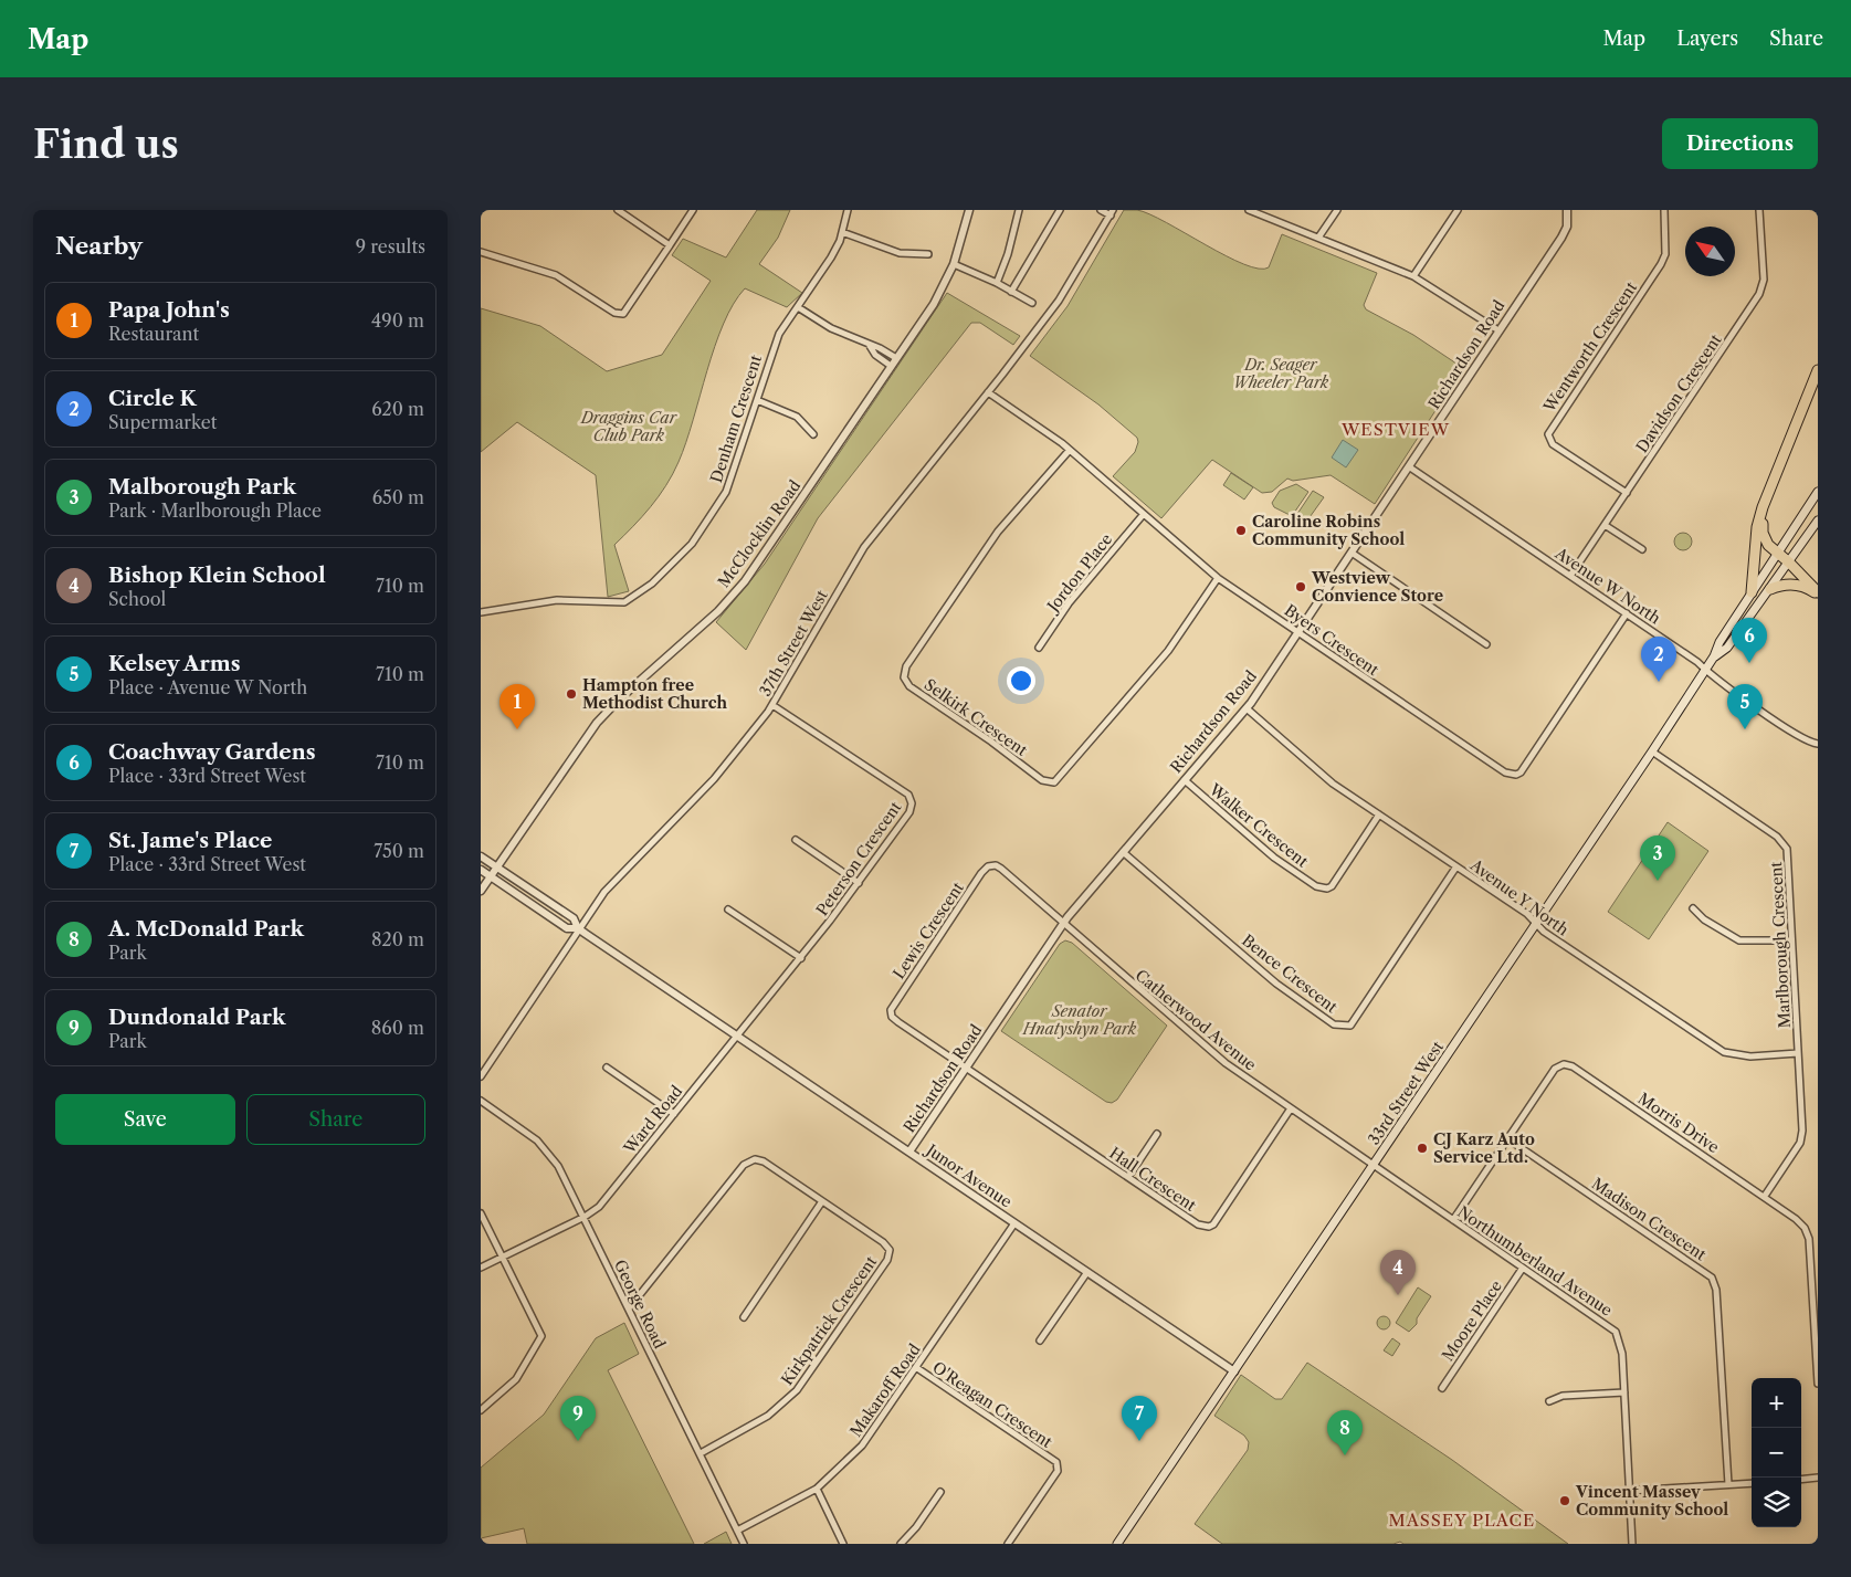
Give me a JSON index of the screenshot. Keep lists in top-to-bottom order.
{
  "streets": {
    "main road": ["33rd Street West"],
    "street": [
      "Wentworth Crescent",
      "Richardson Road",
      "Davidson Crescent",
      "Denham Crescent",
      "McClocklin Road",
      "Jordon Place",
      "Avenue W North",
      "Byers Crescent",
      "37th Street West",
      "Selkirk Crescent",
      "Walker Crescent",
      "Peterson Crescent",
      "Avenue Y North",
      "Lewis Crescent",
      "Marlborough Crescent",
      "Bence Crescent",
      "Catherwood Avenue",
      "Ward Road",
      "Morris Drive",
      "Junor Avenue",
      "Hall Crescent",
      "Madison Crescent",
      "Northumberland Avenue",
      "George Road",
      "Kirkpatrick Crescent",
      "Moore Place",
      "Makaroff Road",
      "O'Reagan Crescent"
    ]
  },
  "crossings": [
    ["Wentworth Crescent", "Davidson Crescent"],
    ["Richardson Road", "Avenue W North"],
    ["Richardson Road", "Byers Crescent"],
    ["Richardson Road", "Walker Crescent"],
    ["Richardson Road", "Avenue Y North"],
    ["Richardson Road", "Lewis Crescent"],
    ["Richardson Road", "Bence Crescent"],
    ["Richardson Road", "Catherwood Avenue"],
    ["Richardson Road", "Junor Avenue"],
    ["Richardson Road", "Hall Crescent"],
    ["Davidson Crescent", "Avenue W North"],
    ["McClocklin Road", "Junor Avenue"],
    ["Jordon Place", "Byers Crescent"],
    ["Avenue W North", "Byers Crescent"],
    ["Avenue W North", "33rd Street West"],
    ["Byers Crescent", "37th Street West"],
    ["Byers Crescent", "Selkirk Crescent"],
    ["37th Street West", "Peterson Crescent"],
    ["37th Street West", "Junor Avenue"],
    ["Walker Crescent", "Avenue Y North"],
    ["Peterson Crescent", "Ward Road"],
    ["Peterson Crescent", "Junor Avenue"],
    ["Avenue Y North", "Marlborough Crescent"],
    ["Avenue Y North", "Bence Crescent"],
    ["Avenue Y North", "33rd Street West"],
    ["Lewis Crescent", "Catherwood Avenue"],
    ["Lewis Crescent", "Hall Crescent"],
    ["Marlborough Crescent", "33rd Street West"],
    ["Marlborough Crescent", "Morris Drive"],
    ["Catherwood Avenue", "33rd Street West"],
    ["Catherwood Avenue", "Hall Crescent"],
    ["Catherwood Avenue", "Northumberland Avenue"],
    ["33rd Street West", "Junor Avenue"],
    ["33rd Street West", "Northumberland Avenue"],
    ["Ward Road", "Junor Avenue"],
    ["Ward Road", "George Road"],
    ["Morris Drive", "Madison Crescent"],
    ["Morris Drive", "Northumberland Avenue"],
    ["Junor Avenue", "Makaroff Road"],
    ["Northumberland Avenue", "Moore Place"],
    ["George Road", "Kirkpatrick Crescent"],
    ["George Road", "Makaroff Road"],
    ["Makaroff Road", "O'Reagan Crescent"]
  ],
  "districts": ["WESTVIEW", "MASSEY PLACE"],
  "parks": ["Dr. Seager Wheeler Park", "Draggins Car Club Park", "Senator Hnatyshyn Park"],
  "places": [
    "Caroline Robins Community School",
    "Westview Convience Store",
    "Hampton free Methodist Church",
    "CJ Karz Auto Service Ltd.",
    "Vincent Massey Community School"
  ],
  "north": "top left",
  "page": {
    "header": "Map",
    "nav": ["Map", "Layers", "Share"],
    "buttons": [
      "Directions",
      ["Save", "Share"]
    ],
    "title": "Find us",
    "heading": ["Nearby", "9 results"],
    "list": [
      {
        "mark": "1",
        "name": "Papa John's",
        "note": "Restaurant",
        "value": "490 m"
      },
      {
        "mark": "2",
        "name": "Circle K",
        "note": "Supermarket",
        "value": "620 m"
      },
      {
        "mark": "3",
        "name": "Malborough Park",
        "note": "Park · Marlborough Place",
        "value": "650 m"
      },
      {
        "mark": "4",
        "name": "Bishop Klein School",
        "note": "School",
        "value": "710 m"
      },
      {
        "mark": "5",
        "name": "Kelsey Arms",
        "note": "Place · Avenue W North",
        "value": "710 m"
      },
      {
        "mark": "6",
        "name": "Coachway Gardens",
        "note": "Place · 33rd Street West",
        "value": "710 m"
      },
      {
        "mark": "7",
        "name": "St. Jame's Place",
        "note": "Place · 33rd Street West",
        "value": "750 m"
      },
      {
        "mark": "8",
        "name": "A. McDonald Park",
        "note": "Park",
        "value": "820 m"
      },
      {
        "mark": "9",
        "name": "Dundonald Park",
        "note": "Park",
        "value": "860 m"
      }
    ],
    "pins": [
      "6",
      "2",
      "1",
      "5",
      "3",
      "4",
      "7",
      "9",
      "8"
    ],
    "map_buttons": ["+", "−"]
  }
}
